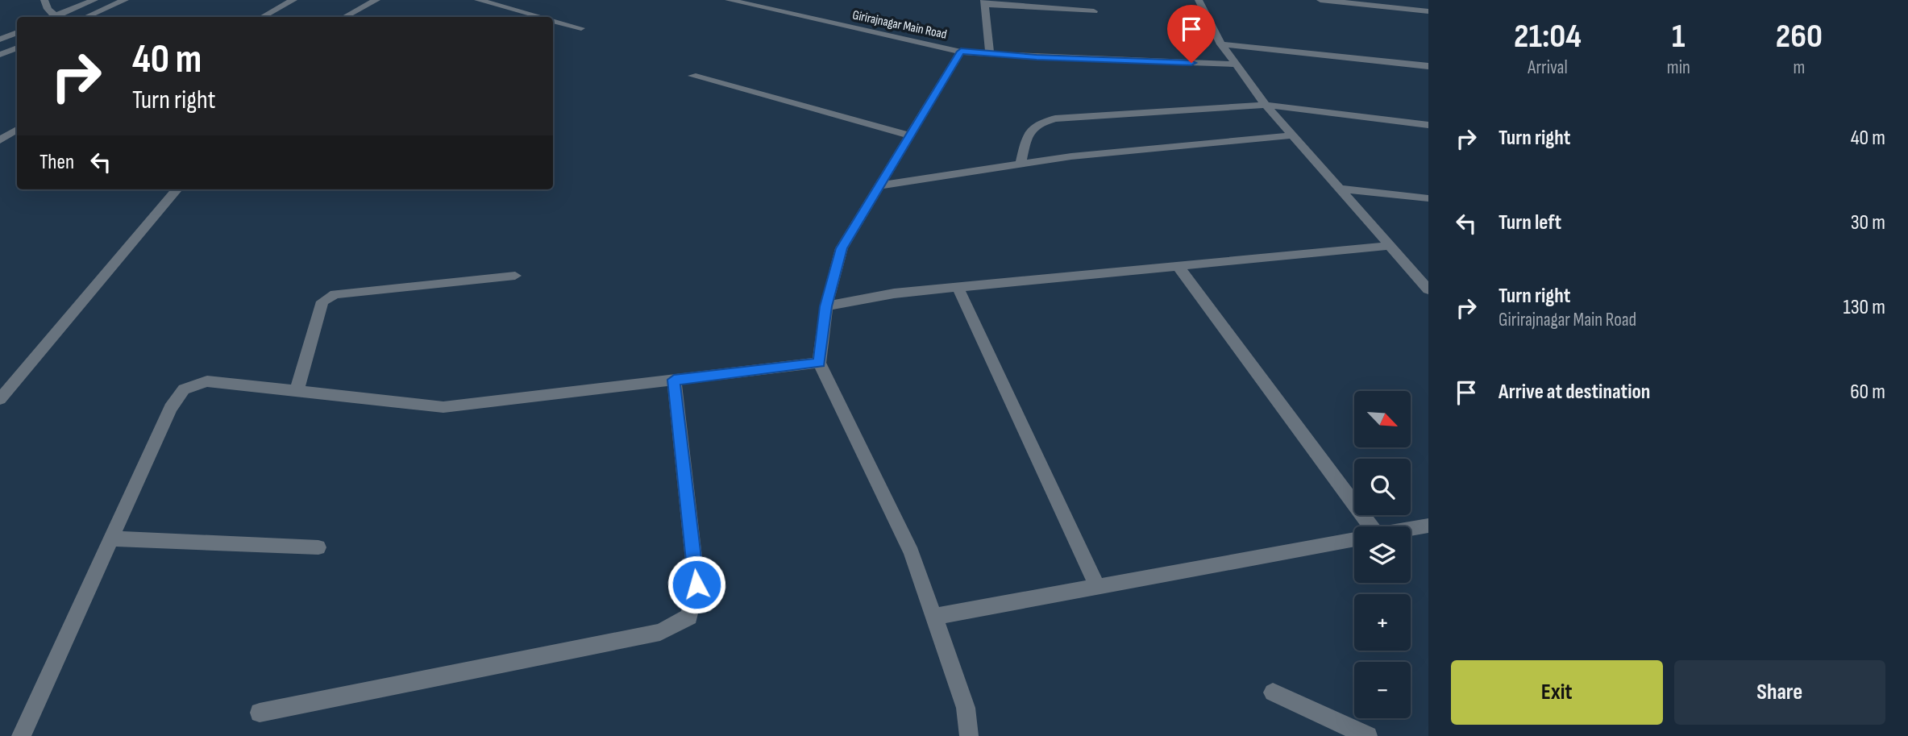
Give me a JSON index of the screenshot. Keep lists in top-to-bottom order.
{
  "streets": {
    "street": ["Girirajnagar Main Road"]
  },
  "north": "bottom right",
  "page": {
    "eta": [
      "21:04",
      "Arrival",
      "1",
      "min",
      "260",
      "m"
    ],
    "turn": ["40 m", "Turn right"],
    "list": [
      {
        "name": "Turn right",
        "value": "40 m"
      },
      {
        "name": "Turn left",
        "value": "30 m"
      },
      {
        "name": "Turn right",
        "note": "Girirajnagar Main Road",
        "value": "130 m"
      },
      {
        "name": "Arrive at destination",
        "value": "60 m"
      }
    ],
    "then": "Then",
    "map_buttons": ["+", "−"],
    "buttons": ["Exit", "Share"]
  }
}
